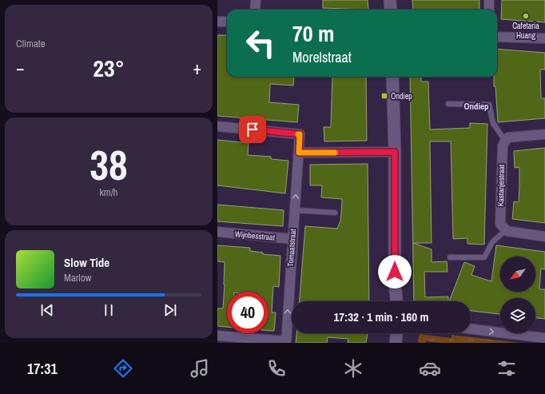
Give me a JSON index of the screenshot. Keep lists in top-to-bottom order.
{
  "streets": {
    "street": ["Kastanjestraat", "Wijnbesstraat", "Tomaatstraat"]
  },
  "crossings": [
    ["Wijnbesstraat", "Tomaatstraat"]
  ],
  "one_way": ["Tomaatstraat"],
  "districts": ["Ondiep"],
  "places": {
    "other": ["Cafetaria Huang"],
    "transit": ["Ondiep"]
  },
  "north": "bottom left",
  "page": {
    "tile": [
      "Climate",
      ["38", "km/h"]
    ],
    "turn": ["70 m", "Morelstraat"],
    "heat": ["−", "23°", "+"],
    "song": ["Slow Tide", "Marlow"],
    "limit": "40",
    "trip": "17:32 · 1 min · 160 m",
    "tabs": "17:31"
  }
}
